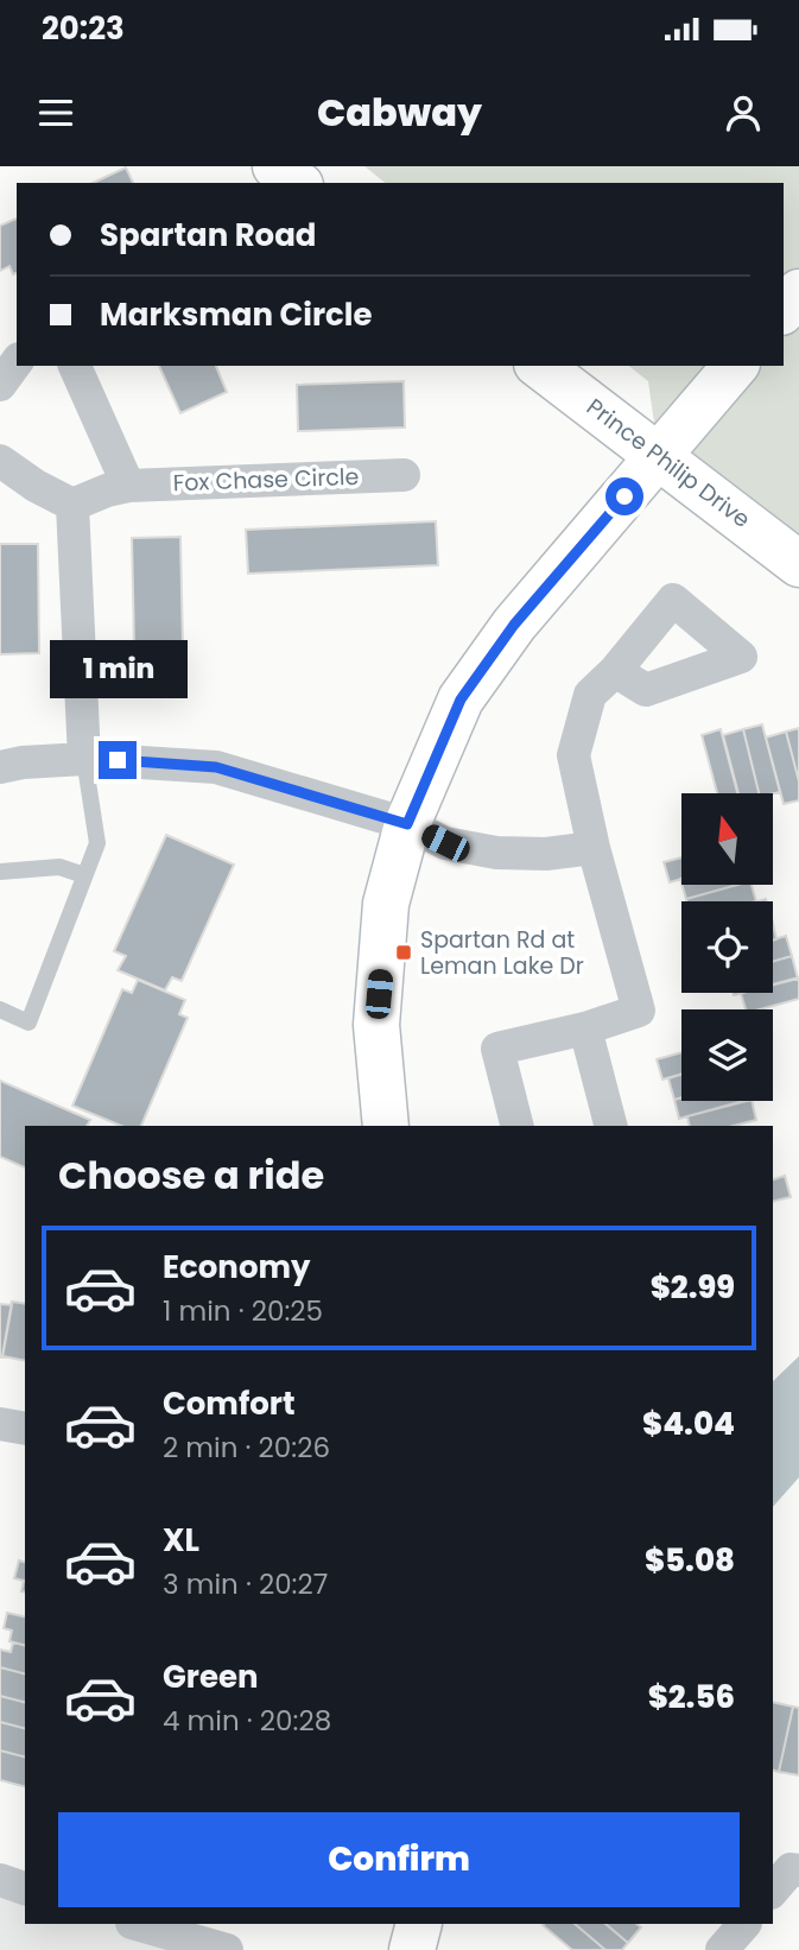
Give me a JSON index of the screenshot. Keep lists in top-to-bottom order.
{
  "streets": {
    "street": ["Prince Philip Drive", "Fox Chase Circle"]
  },
  "places": {
    "transit": ["Spartan Rd at Leman Lake Dr"]
  },
  "north": "top",
  "page": {
    "status": "20:23",
    "header": "Cabway",
    "banner": ["Spartan Road", "Marksman Circle"],
    "bubble": "1 min",
    "heading": "Choose a ride",
    "list": [
      {
        "name": "Economy",
        "note": "1 min · 20:25",
        "value": "$2.99"
      },
      {
        "name": "Comfort",
        "note": "2 min · 20:26",
        "value": "$4.04"
      },
      {
        "name": "XL",
        "note": "3 min · 20:27",
        "value": "$5.08"
      },
      {
        "name": "Green",
        "note": "4 min · 20:28",
        "value": "$2.56"
      }
    ],
    "buttons": "Confirm"
  }
}
